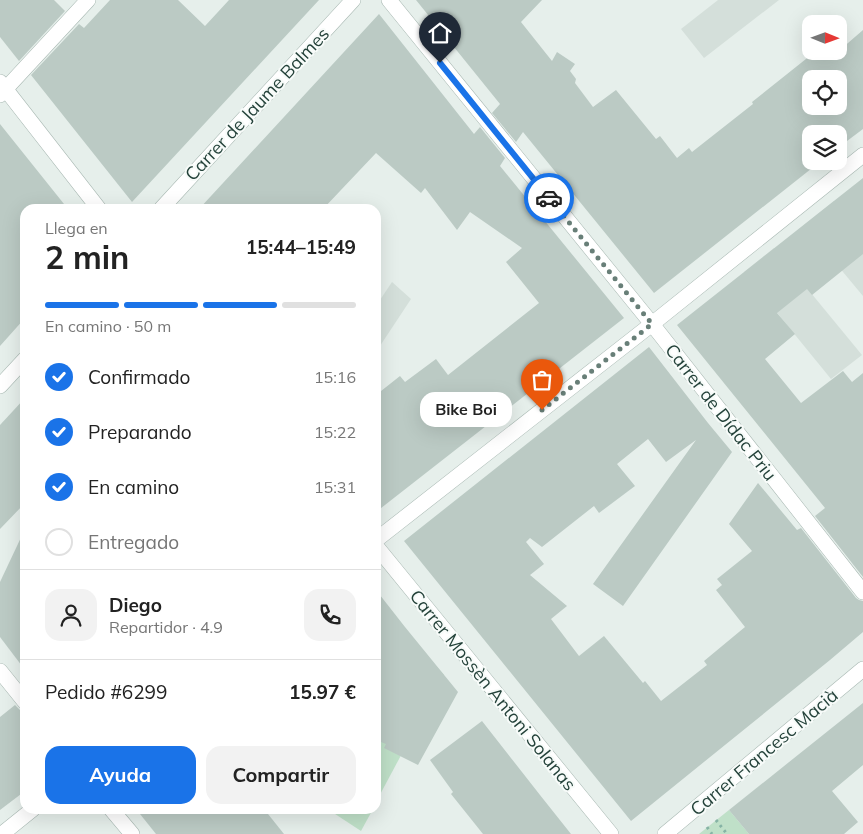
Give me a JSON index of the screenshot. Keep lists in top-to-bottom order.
{
  "streets": {
    "street": [
      "Carrer de Jaume Balmes",
      "Carrer de Dídac Priu",
      "Carrer Mossèn Antoni Solanas",
      "Carrer Francesc Macià"
    ]
  },
  "places": ["Bike Boi"],
  "north": "right",
  "page": {
    "heading": ["2 min", "Llega en", "15:44–15:49"],
    "panel": [
      "Diego",
      "Repartidor · 4.9",
      "Pedido #6299",
      "15.97 €"
    ],
    "bar": "En camino · 50 m",
    "list": [
      ["Confirmado", "15:16"],
      ["Preparando", "15:22"],
      ["En camino", "15:31"],
      "Entregado"
    ],
    "bubble": "Bike Boi",
    "buttons": ["Ayuda", "Compartir"]
  }
}
